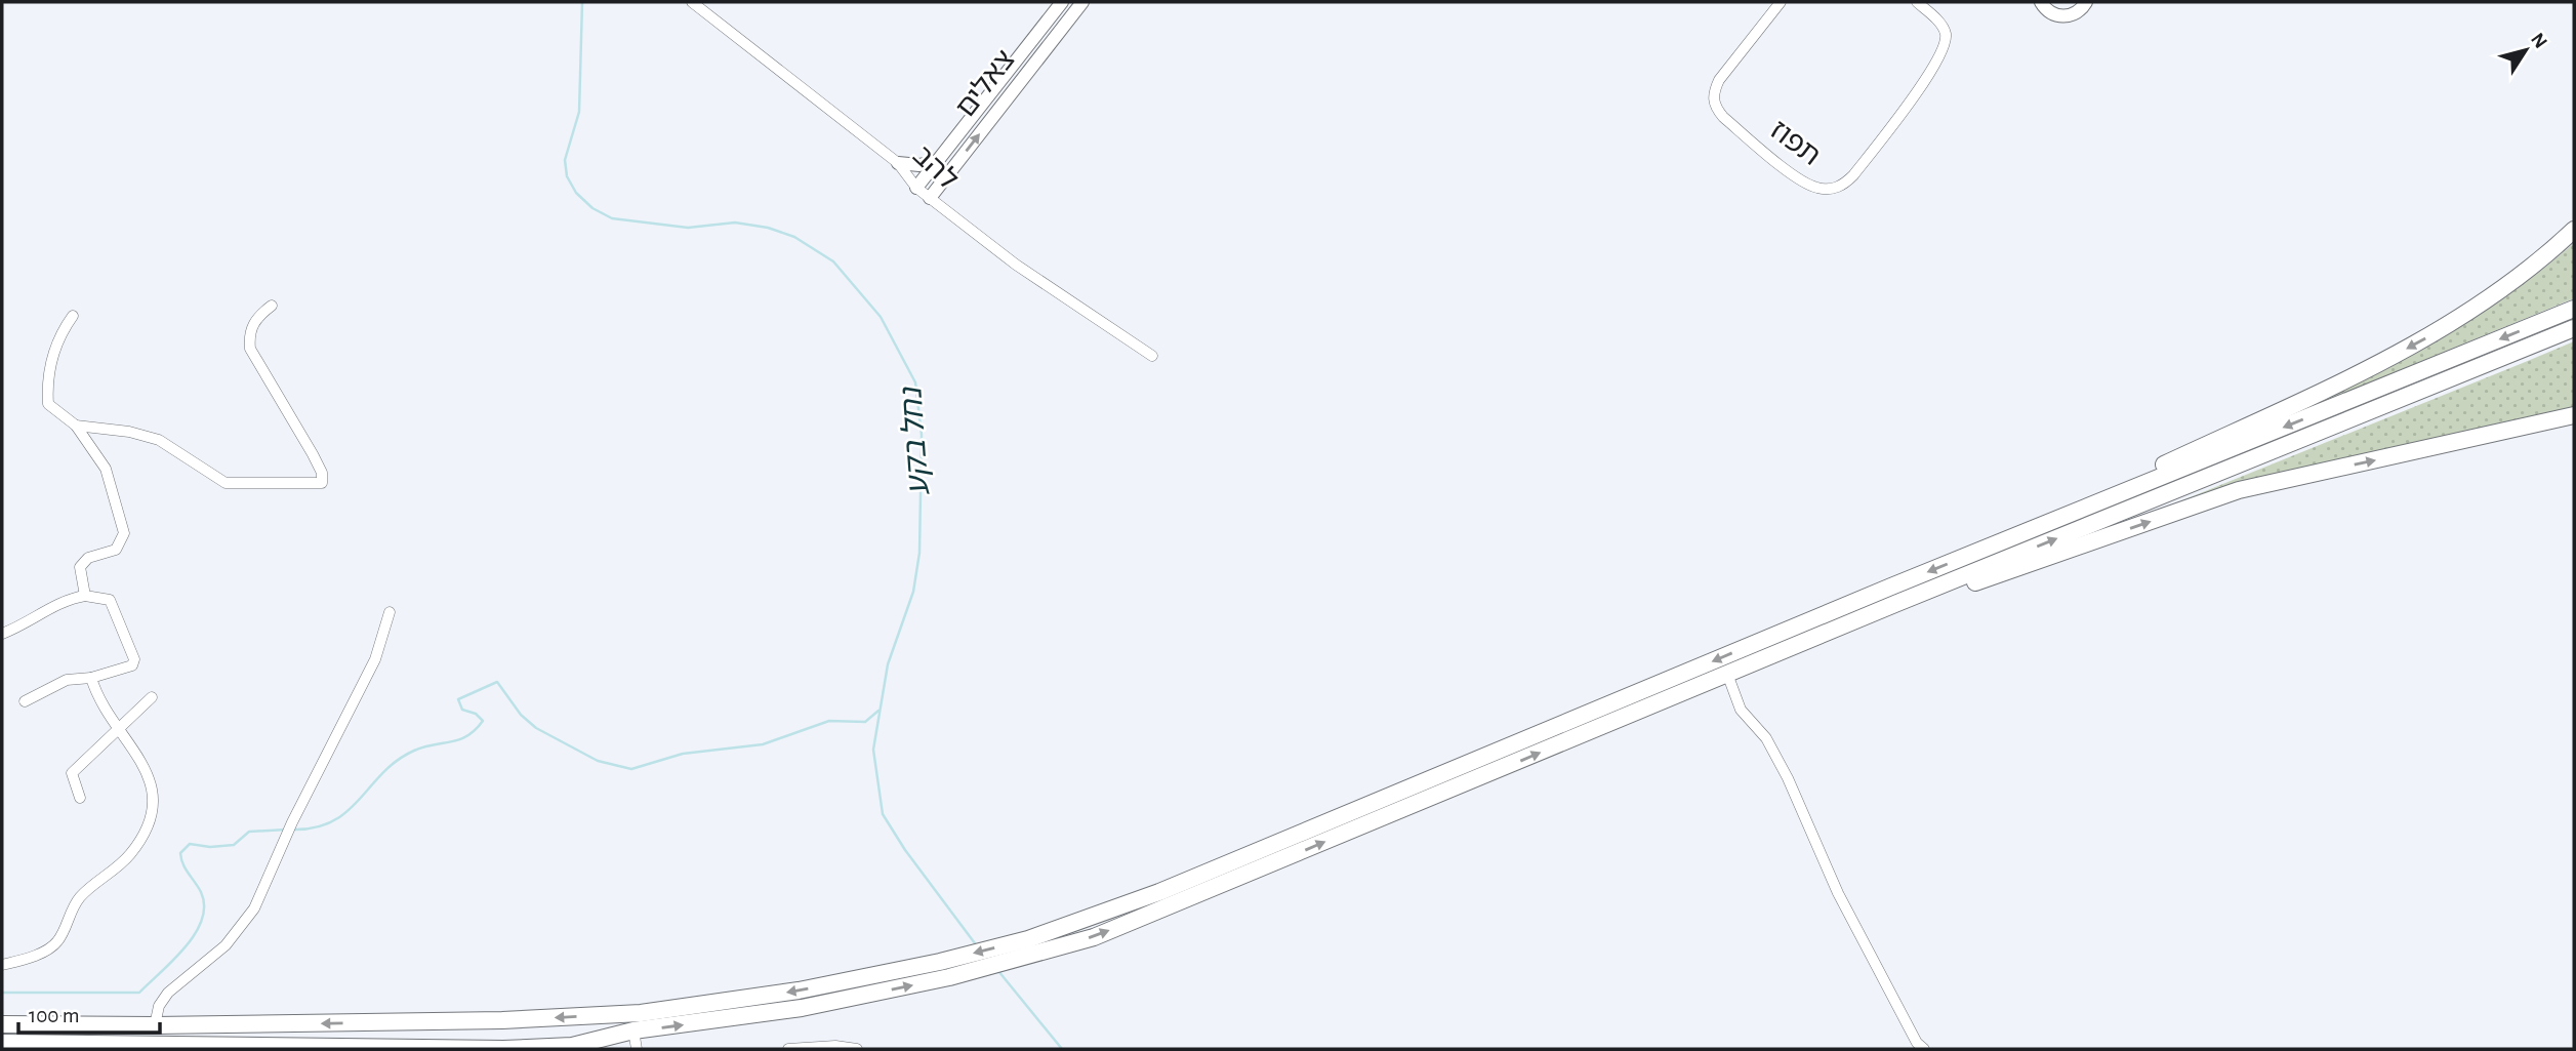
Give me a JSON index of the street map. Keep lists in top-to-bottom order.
{
  "streets": {
    "street": ["צאלים", "תפוז", "להב"]
  },
  "crossings": [
    ["צאלים", "להב"]
  ],
  "water": ["נחל בקע"],
  "scale_bar": "100 m",
  "north": "top right"
}
